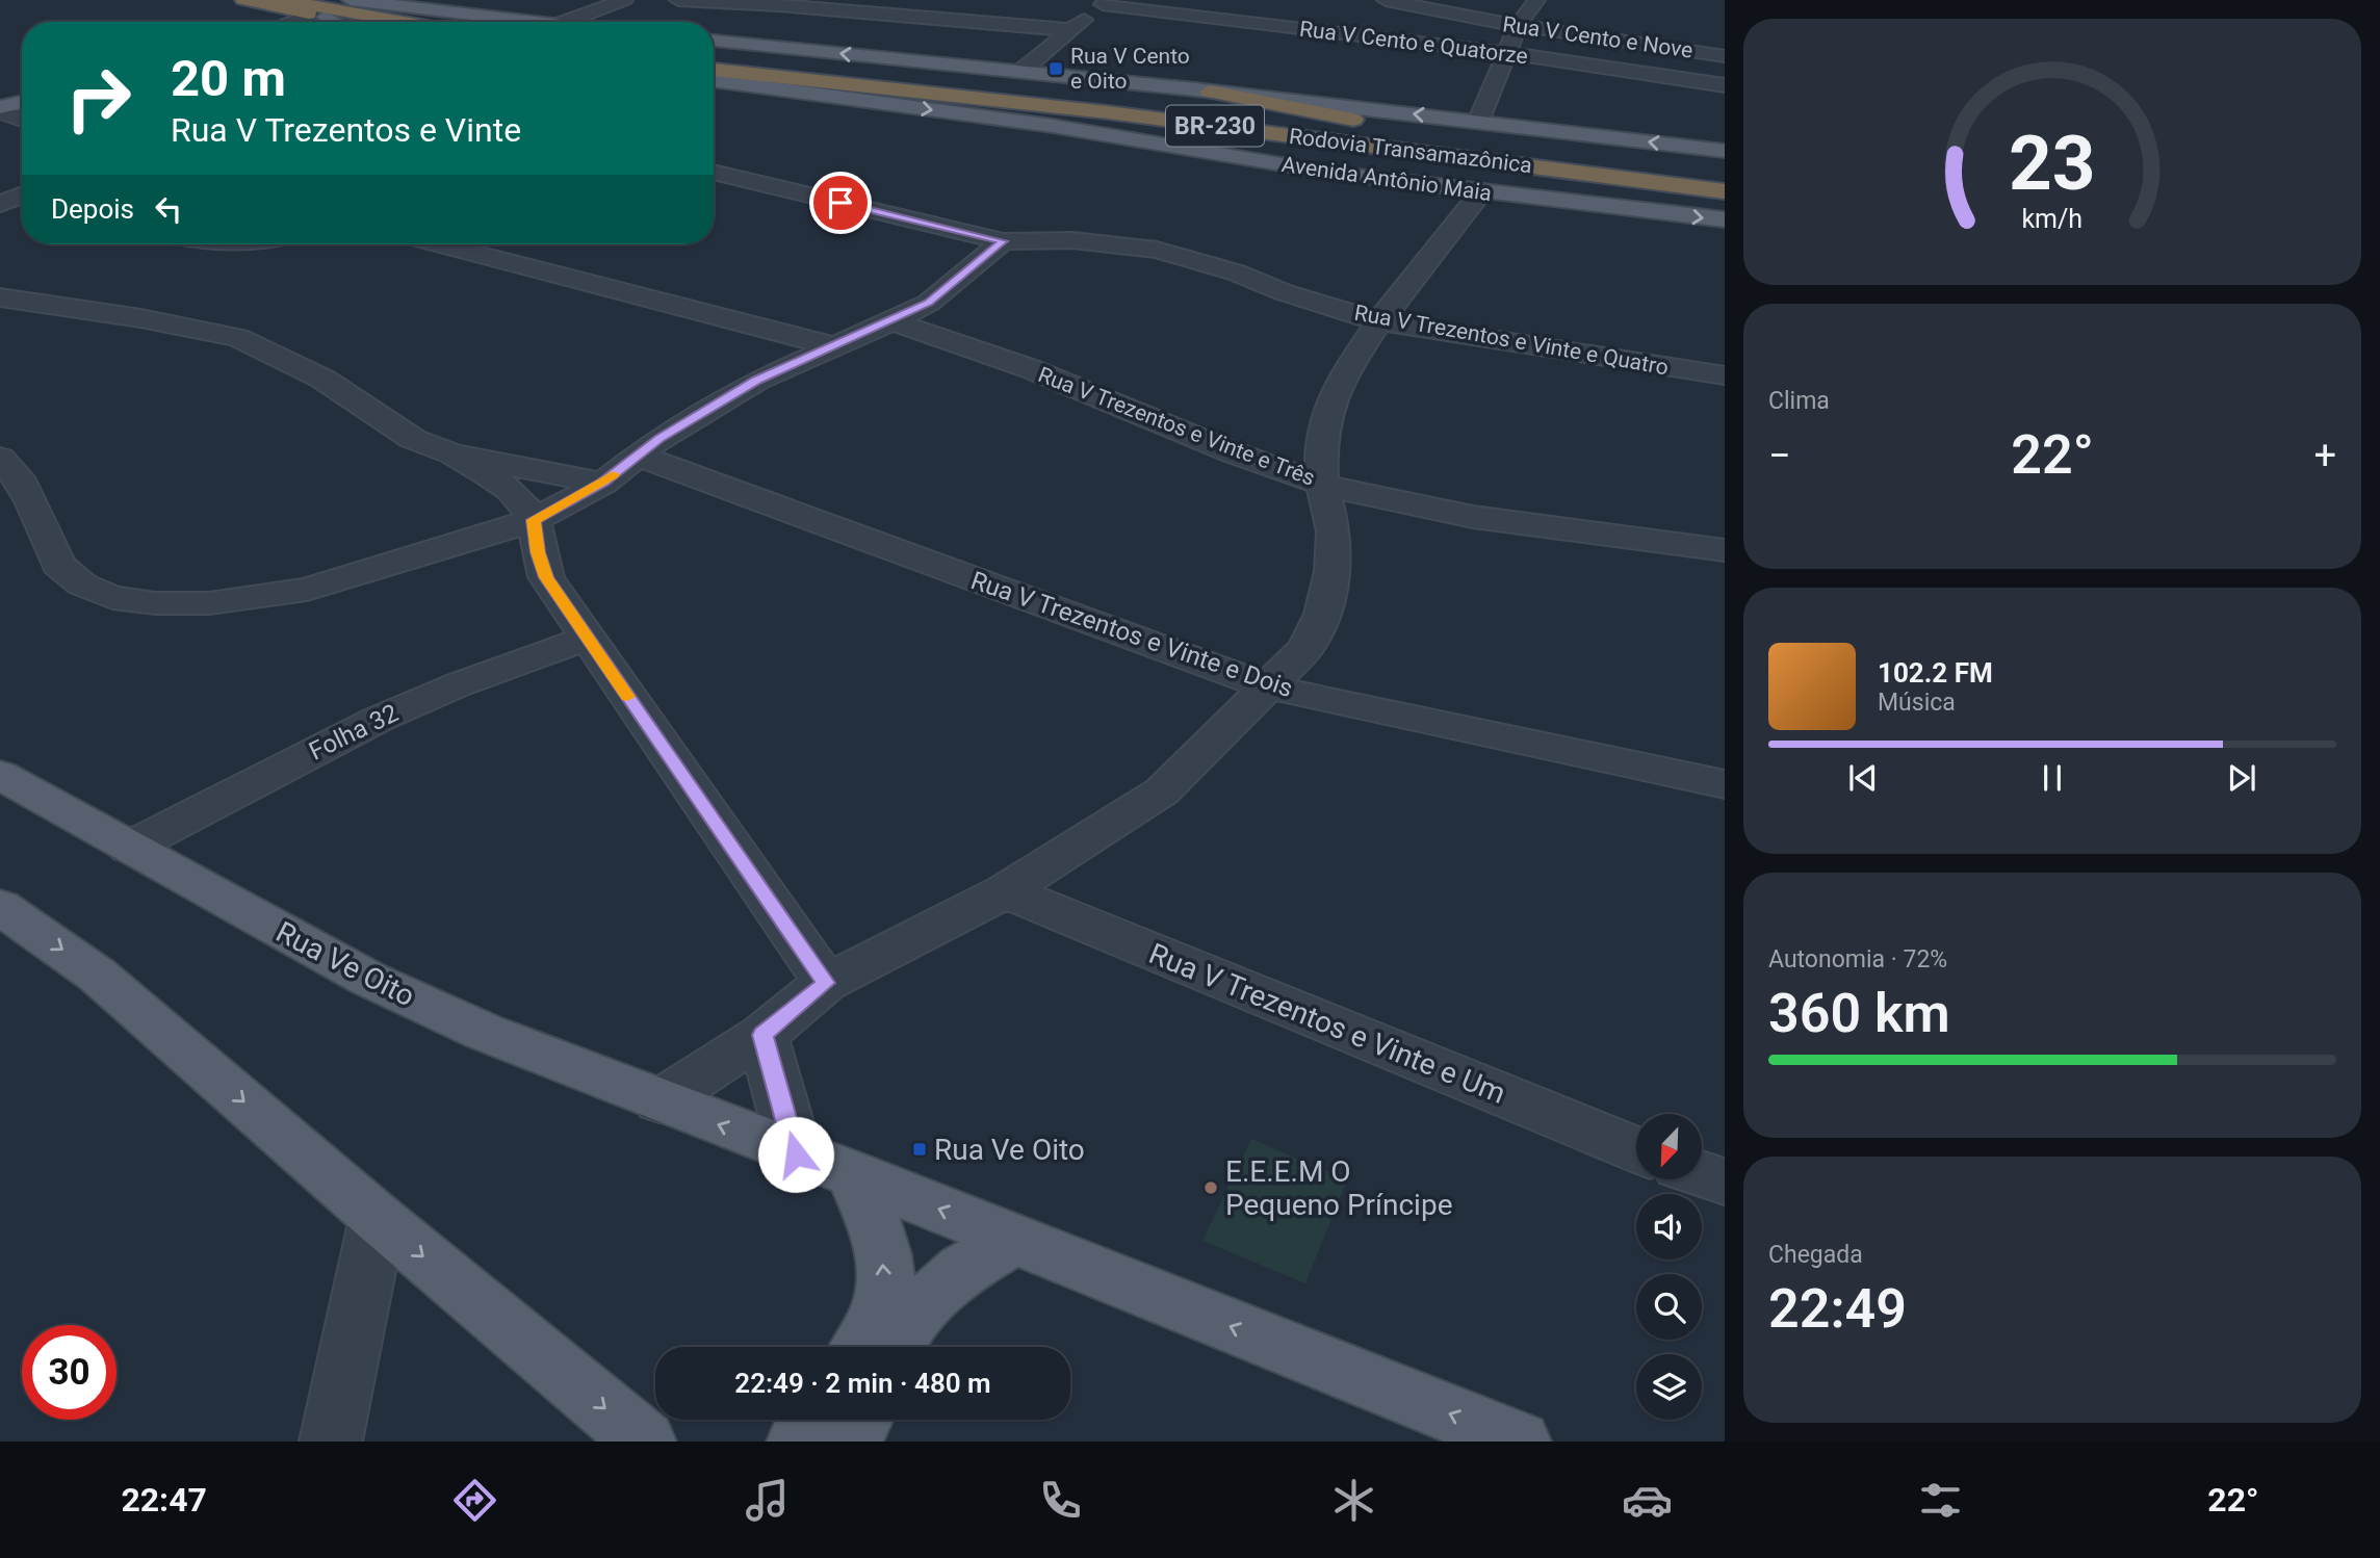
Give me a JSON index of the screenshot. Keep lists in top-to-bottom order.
{
  "streets": {
    "highway": ["BR-230", "Rodovia Transamazônica"],
    "main road": ["Avenida Antônio Maia", "Rua Ve Oito"],
    "street": [
      "Rua V Cento e Nove",
      "Rua V Cento e Quatorze",
      "Rua V Trezentos e Vinte e Quatro",
      "Rua V Trezentos e Vinte e Três",
      "Rua V Trezentos e Vinte e Dois",
      "Folha 32",
      "Rua V Trezentos e Vinte e Um"
    ]
  },
  "crossings": [
    ["Folha 32", "Rua Ve Oito"]
  ],
  "one_way": ["Rua Ve Oito"],
  "places": {
    "transit": ["Rua V Cento e Oito", "Rua Ve Oito"],
    "other": ["E.E.E.M O Pequeno Príncipe"]
  },
  "north": "bottom left",
  "page": {
    "turn": ["20 m", "Rua V Trezentos e Vinte"],
    "then": "Depois",
    "tile": [
      "Clima",
      ["Autonomia · 72%", "360 km"],
      ["Chegada", "22:49"]
    ],
    "heat": ["−", "22°", "+"],
    "song": ["102.2 FM", "Música"],
    "limit": "30",
    "trip": "22:49 · 2 min · 480 m",
    "tabs": ["22:47", "22°"],
    "gauge": ["23", "km/h"]
  }
}
